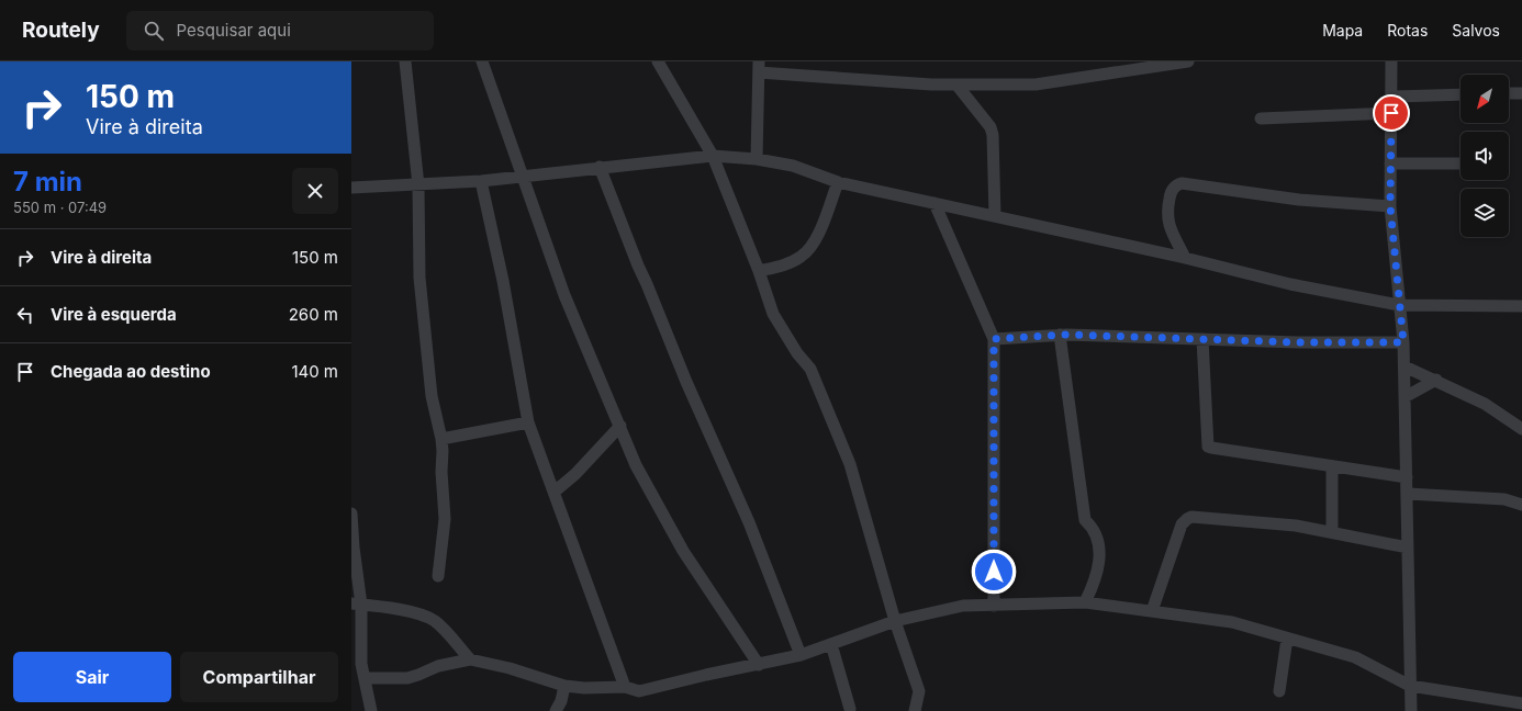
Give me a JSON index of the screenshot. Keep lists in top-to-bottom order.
{
  "north": "bottom left",
  "page": {
    "header": "Routely",
    "search": "Pesquisar aqui",
    "nav": ["Mapa", "Rotas", "Salvos"],
    "turn": ["150 m", "Vire à direita"],
    "heading": ["7 min", "550 m · 07:49"],
    "list": [
      {
        "name": "Vire à direita",
        "value": "150 m"
      },
      {
        "name": "Vire à esquerda",
        "value": "260 m"
      },
      {
        "name": "Chegada ao destino",
        "value": "140 m"
      }
    ],
    "buttons": ["Sair", "Compartilhar"]
  }
}
